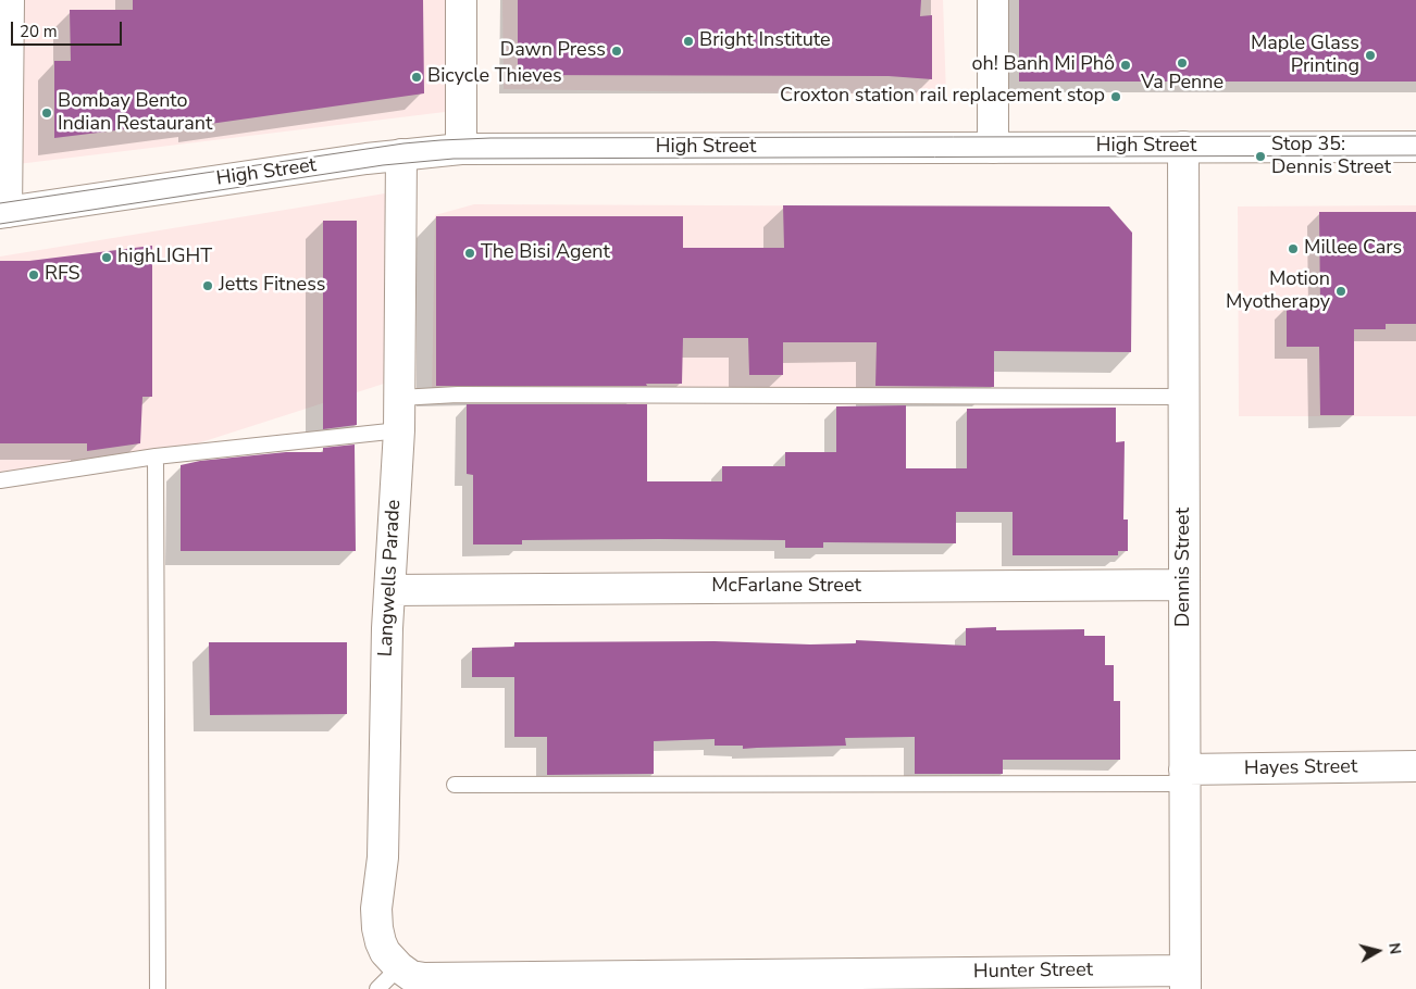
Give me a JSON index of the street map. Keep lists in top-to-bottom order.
{
  "streets": {
    "street": [
      "High Street",
      "Dennis Street",
      "Langwells Parade",
      "McFarlane Street",
      "Hayes Street",
      "Hunter Street"
    ]
  },
  "crossings": [
    ["High Street", "Dennis Street"],
    ["High Street", "Langwells Parade"],
    ["Dennis Street", "McFarlane Street"],
    ["Dennis Street", "Hayes Street"],
    ["Dennis Street", "Hunter Street"],
    ["Langwells Parade", "McFarlane Street"],
    ["Langwells Parade", "Hunter Street"]
  ],
  "places": [
    "Bright Institute",
    "Dawn Press",
    "Maple Glass Printing",
    "Va Penne",
    "oh! Banh Mi Phô",
    "Bicycle Thieves",
    "Croxton station rail replacement stop",
    "Bombay Bento Indian Restaurant",
    "Stop 35: Dennis Street",
    "Millee Cars",
    "The Bisi Agent",
    "highLIGHT",
    "RFS",
    "Jetts Fitness",
    "Motion Myotherapy"
  ],
  "scale_bar": "20 m",
  "north": "right"
}
